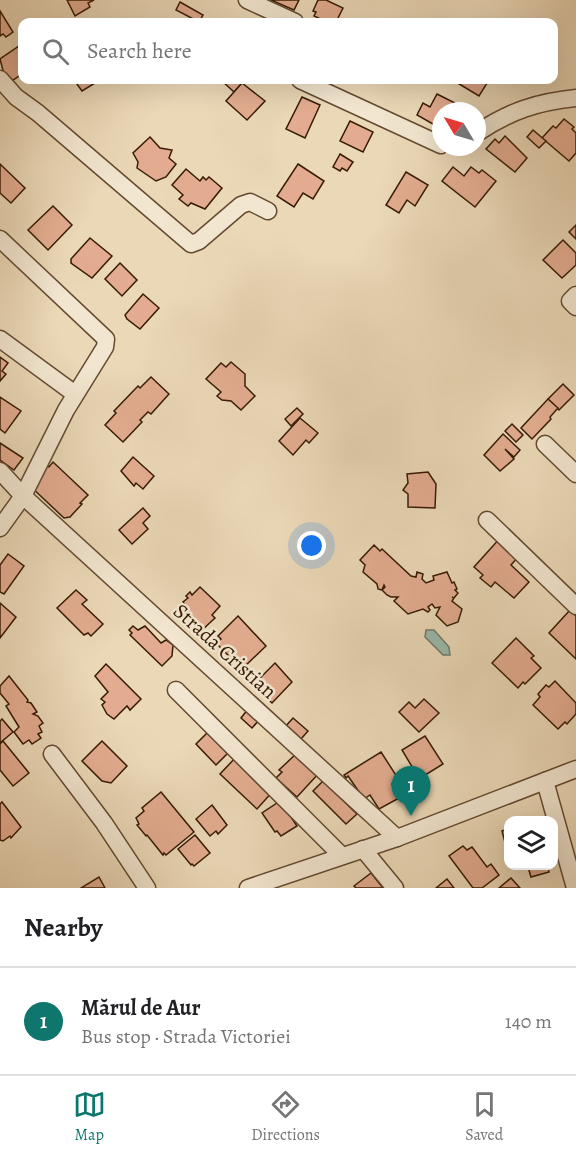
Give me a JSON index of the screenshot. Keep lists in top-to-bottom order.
{
  "streets": {
    "street": ["Strada Cristian"]
  },
  "north": "top left",
  "page": {
    "search": "Search here",
    "pins": "1",
    "heading": "Nearby",
    "list": [
      {
        "mark": "1",
        "name": "Mărul de Aur",
        "note": "Bus stop · Strada Victoriei",
        "value": "140 m"
      }
    ],
    "nav": ["Map", "Directions", "Saved"]
  }
}
